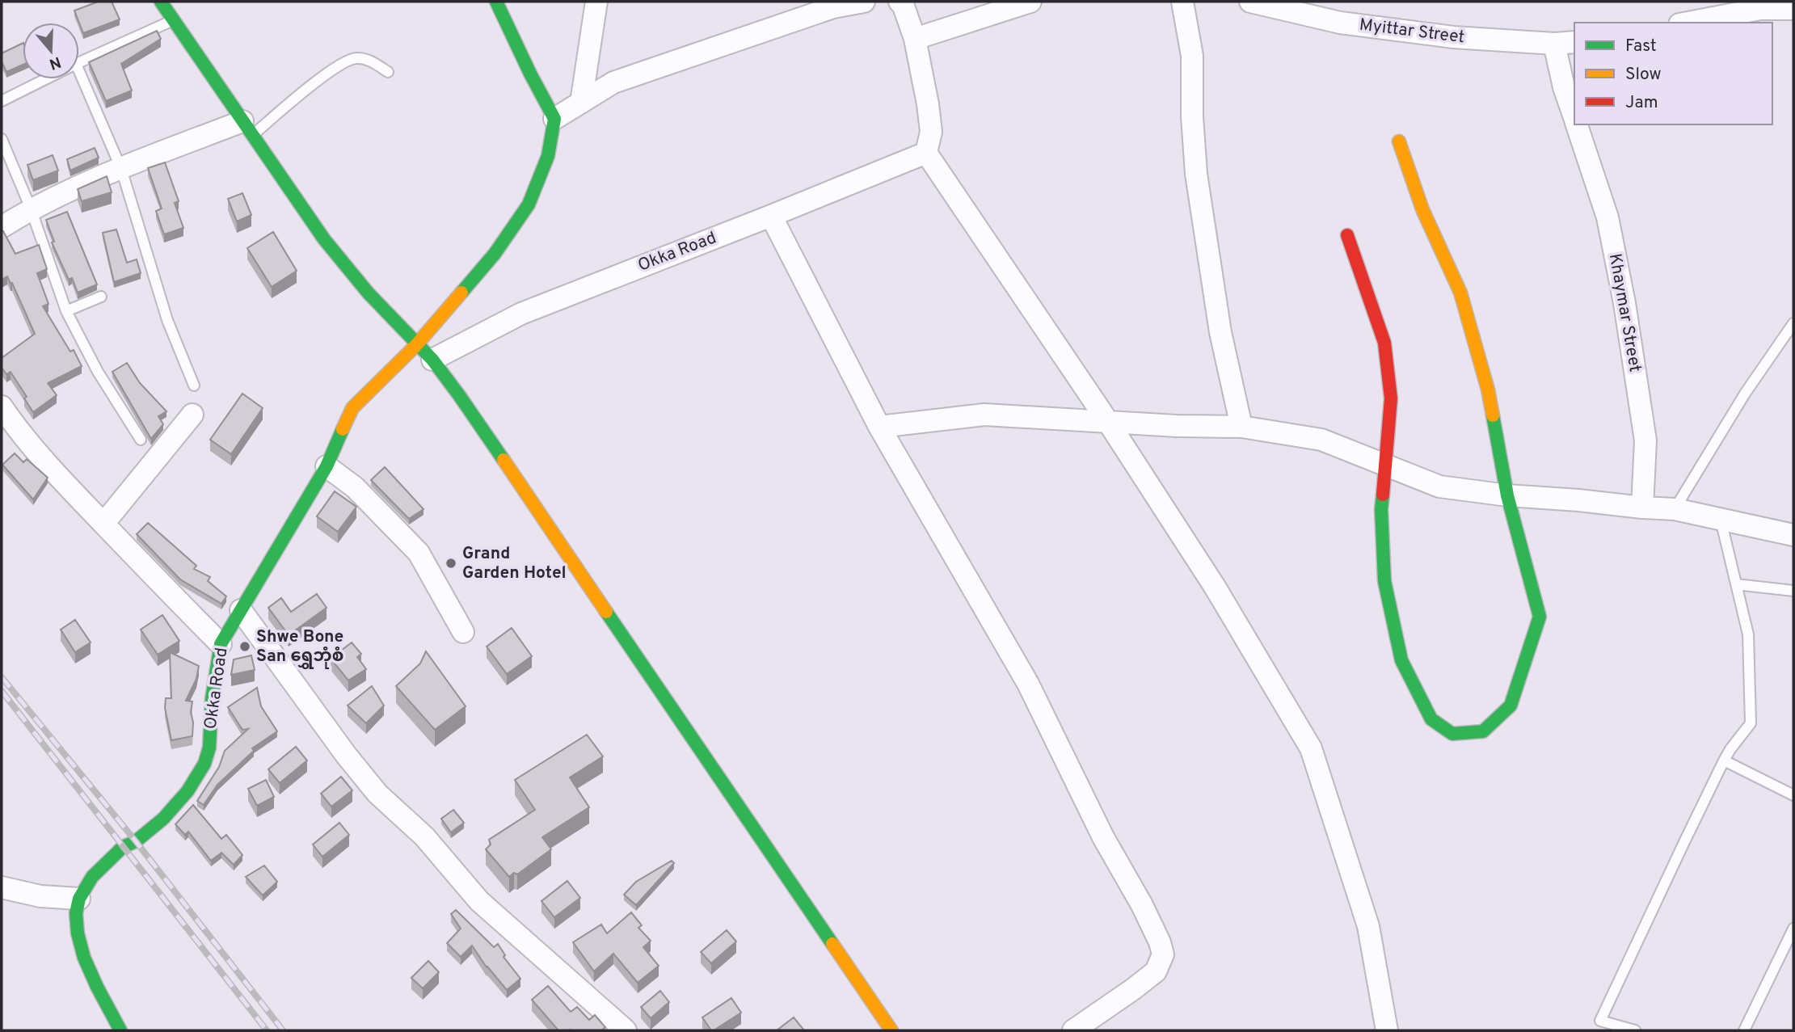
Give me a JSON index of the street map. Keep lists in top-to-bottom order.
{
  "streets": {
    "street": ["Myittar Street", "Okka Road", "Khaymar Street"]
  },
  "crossings": [
    ["Myittar Street", "Khaymar Street"]
  ],
  "places": ["Grand Garden Hotel", "Shwe Bone San ရွှေဘုံစံ"],
  "legend": ["Fast", "Slow", "Jam"],
  "north": "bottom"
}
